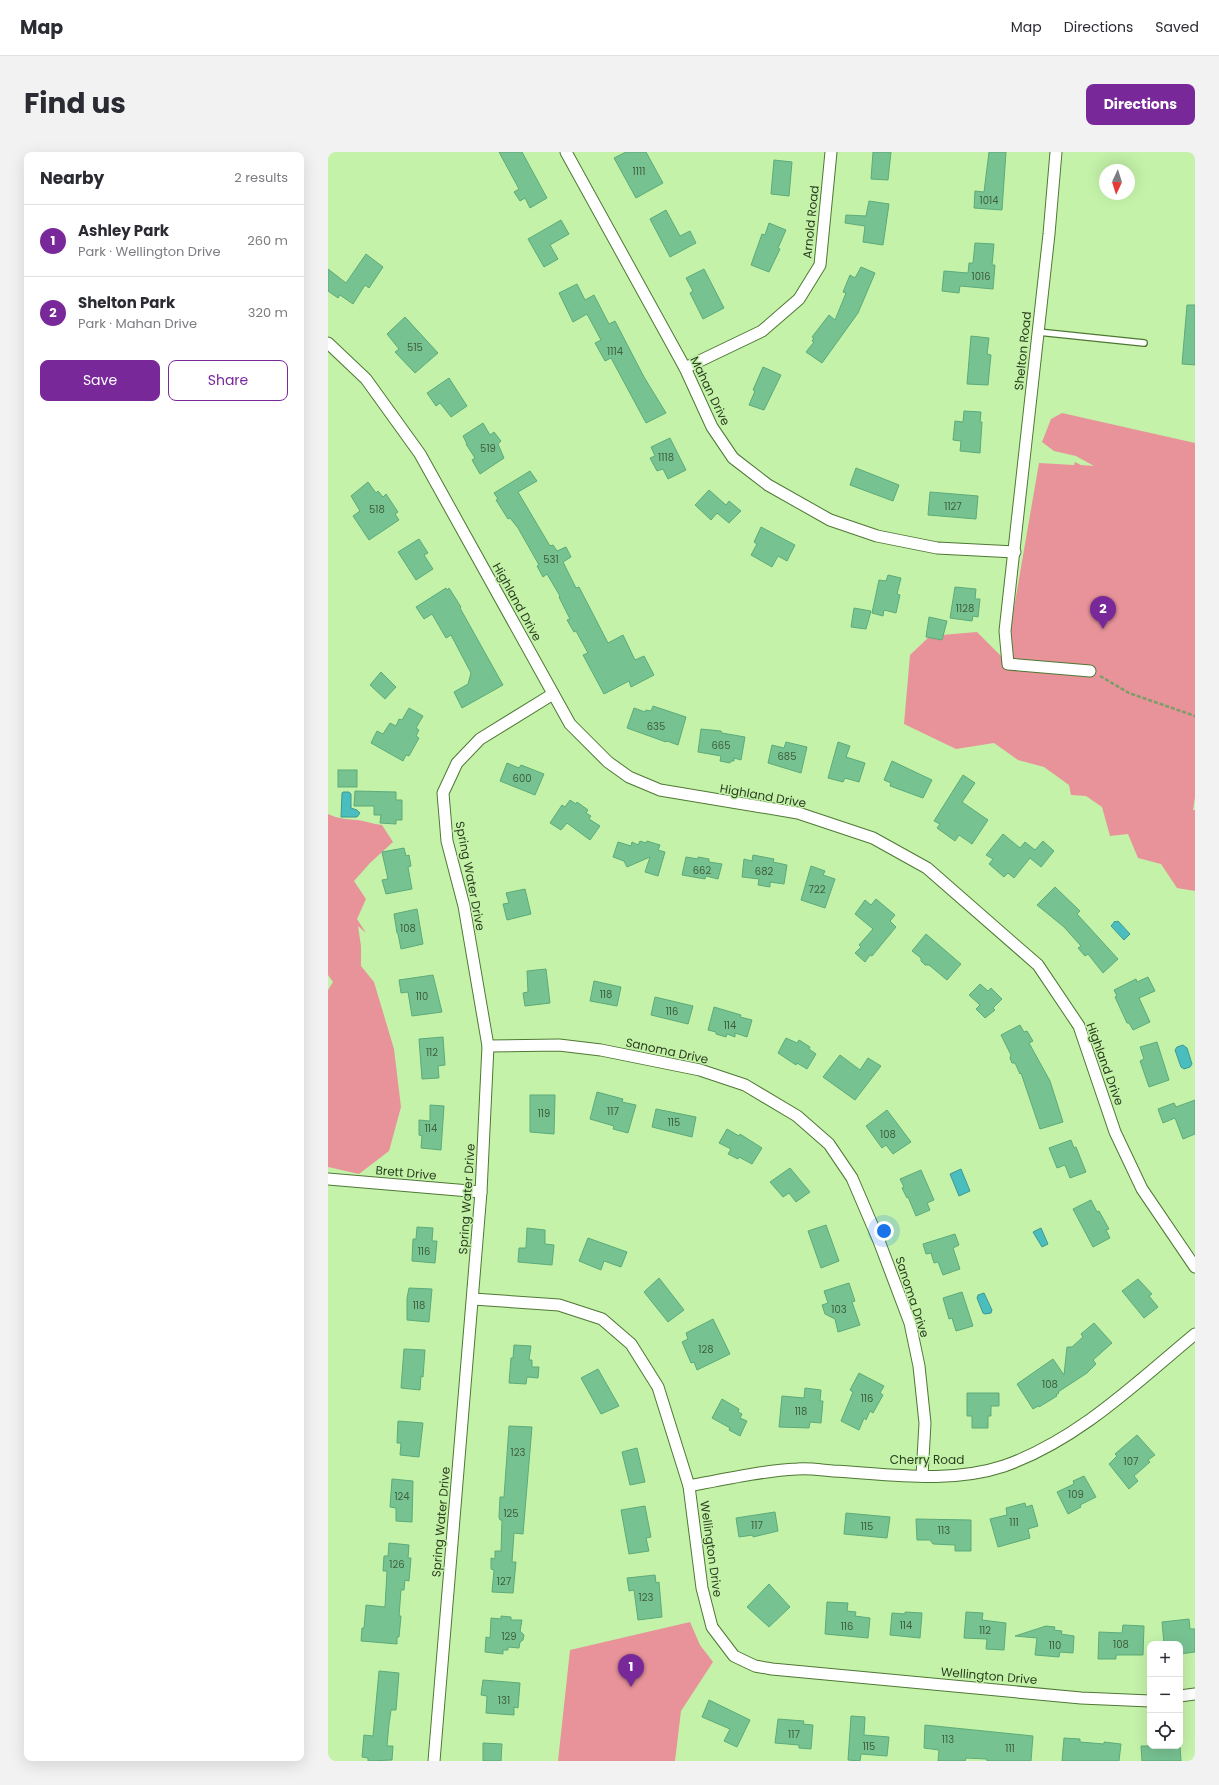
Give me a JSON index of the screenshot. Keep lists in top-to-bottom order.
{
  "streets": {
    "street": [
      "Arnold Road",
      "Shelton Road",
      "Mahan Drive",
      "Highland Drive",
      "Spring Water Drive",
      "Sanoma Drive",
      "Brett Drive",
      "Cherry Road",
      "Wellington Drive"
    ]
  },
  "crossings": [
    ["Arnold Road", "Mahan Drive"],
    ["Shelton Road", "Mahan Drive"],
    ["Highland Drive", "Spring Water Drive"],
    ["Spring Water Drive", "Sanoma Drive"],
    ["Spring Water Drive", "Brett Drive"],
    ["Spring Water Drive", "Wellington Drive"],
    ["Sanoma Drive", "Cherry Road"],
    ["Cherry Road", "Wellington Drive"]
  ],
  "house_numbers": [
    "1111",
    "1014",
    "1016",
    "515",
    "1114",
    "519",
    "1118",
    "1127",
    "518",
    "531",
    "1128",
    "635",
    "665",
    "685",
    "600",
    "662",
    "682",
    "722",
    "108",
    "118",
    "110",
    "116",
    "114",
    "112",
    "117",
    "119",
    "115",
    "114",
    "108",
    "116",
    "118",
    "103",
    "128",
    "108",
    "116",
    "118",
    "123",
    "107",
    "109",
    "124",
    "125",
    "111",
    "117",
    "115",
    "113",
    "126",
    "127",
    "123",
    "114",
    "116",
    "112",
    "129",
    "108",
    "110",
    "131",
    "117",
    "113",
    "115",
    "111"
  ],
  "north": "bottom",
  "page": {
    "header": "Map",
    "nav": ["Map", "Directions", "Saved"],
    "title": "Find us",
    "buttons": [
      "Directions",
      ["Save", "Share"]
    ],
    "heading": ["Nearby", "2 results"],
    "list": [
      {
        "mark": "1",
        "name": "Ashley Park",
        "note": "Park · Wellington Drive",
        "value": "260 m"
      },
      {
        "mark": "2",
        "name": "Shelton Park",
        "note": "Park · Mahan Drive",
        "value": "320 m"
      }
    ],
    "pins": ["2", "1"],
    "map_buttons": ["+", "−"]
  }
}
